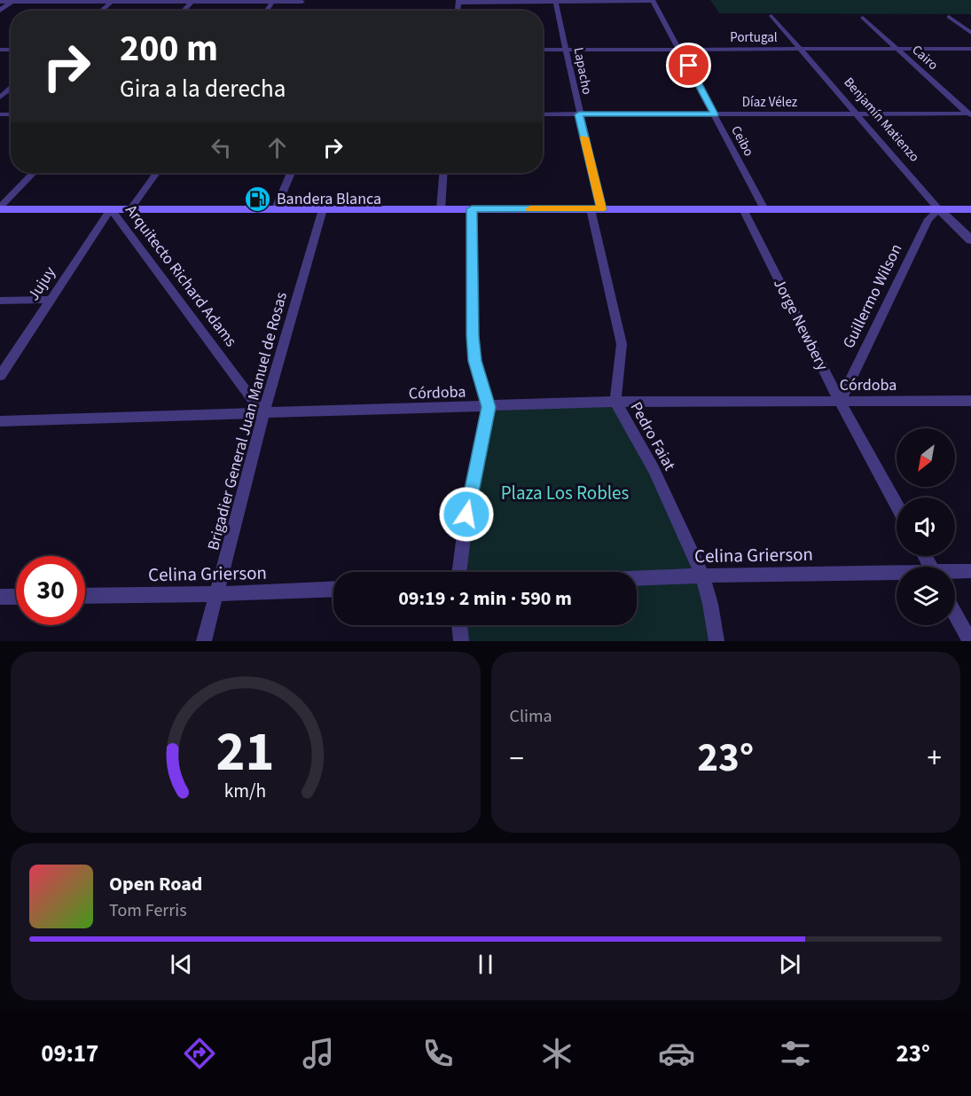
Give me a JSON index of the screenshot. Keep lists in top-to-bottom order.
{
  "streets": {
    "street": [
      "Portugal",
      "Cairo",
      "Lapacho",
      "Díaz Vélez",
      "Benjamín Matienzo",
      "Ceibo",
      "Arquitecto Richard Adams",
      "Jujuy",
      "Guillermo Wilson",
      "Jorge Newbery",
      "Córdoba",
      "Brigadier General Juan Manuel de Rosas",
      "Pedro Faiat",
      "Celina Grierson"
    ]
  },
  "crossings": [
    ["Portugal", "Cairo"],
    ["Portugal", "Lapacho"],
    ["Portugal", "Benjamín Matienzo"],
    ["Portugal", "Ceibo"],
    ["Cairo", "Díaz Vélez"],
    ["Lapacho", "Díaz Vélez"],
    ["Lapacho", "Pedro Faiat"],
    ["Díaz Vélez", "Benjamín Matienzo"],
    ["Díaz Vélez", "Ceibo"],
    ["Benjamín Matienzo", "Guillermo Wilson"],
    ["Arquitecto Richard Adams", "Jujuy"],
    ["Arquitecto Richard Adams", "Córdoba"],
    ["Arquitecto Richard Adams", "Brigadier General Juan Manuel de Rosas"],
    ["Guillermo Wilson", "Jorge Newbery"],
    ["Guillermo Wilson", "Córdoba"],
    ["Jorge Newbery", "Córdoba"],
    ["Córdoba", "Brigadier General Juan Manuel de Rosas"],
    ["Córdoba", "Pedro Faiat"],
    ["Brigadier General Juan Manuel de Rosas", "Celina Grierson"],
    ["Pedro Faiat", "Celina Grierson"]
  ],
  "parks": ["Plaza Los Robles"],
  "places": {
    "fuel station": ["Bandera Blanca"]
  },
  "north": "bottom left",
  "page": {
    "turn": ["200 m", "Gira a la derecha"],
    "limit": "30",
    "trip": "09:19 · 2 min · 590 m",
    "tile": "Clima",
    "heat": ["−", "23°", "+"],
    "song": ["Open Road", "Tom Ferris"],
    "tabs": ["09:17", "23°"],
    "gauge": ["21", "km/h"]
  }
}
